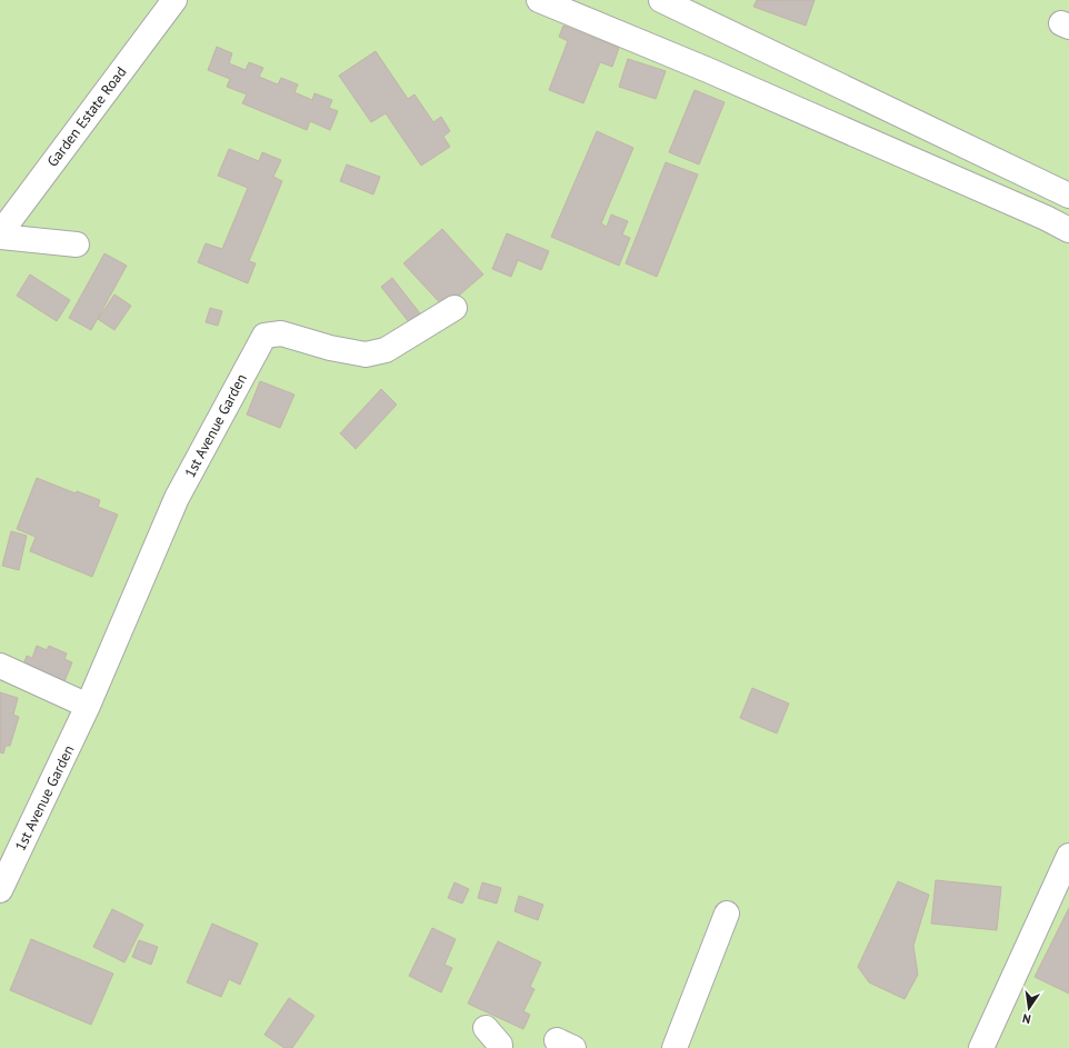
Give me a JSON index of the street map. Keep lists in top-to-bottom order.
{
  "streets": {
    "street": ["Garden Estate Road", "1st Avenue Garden"]
  },
  "north": "bottom"
}
